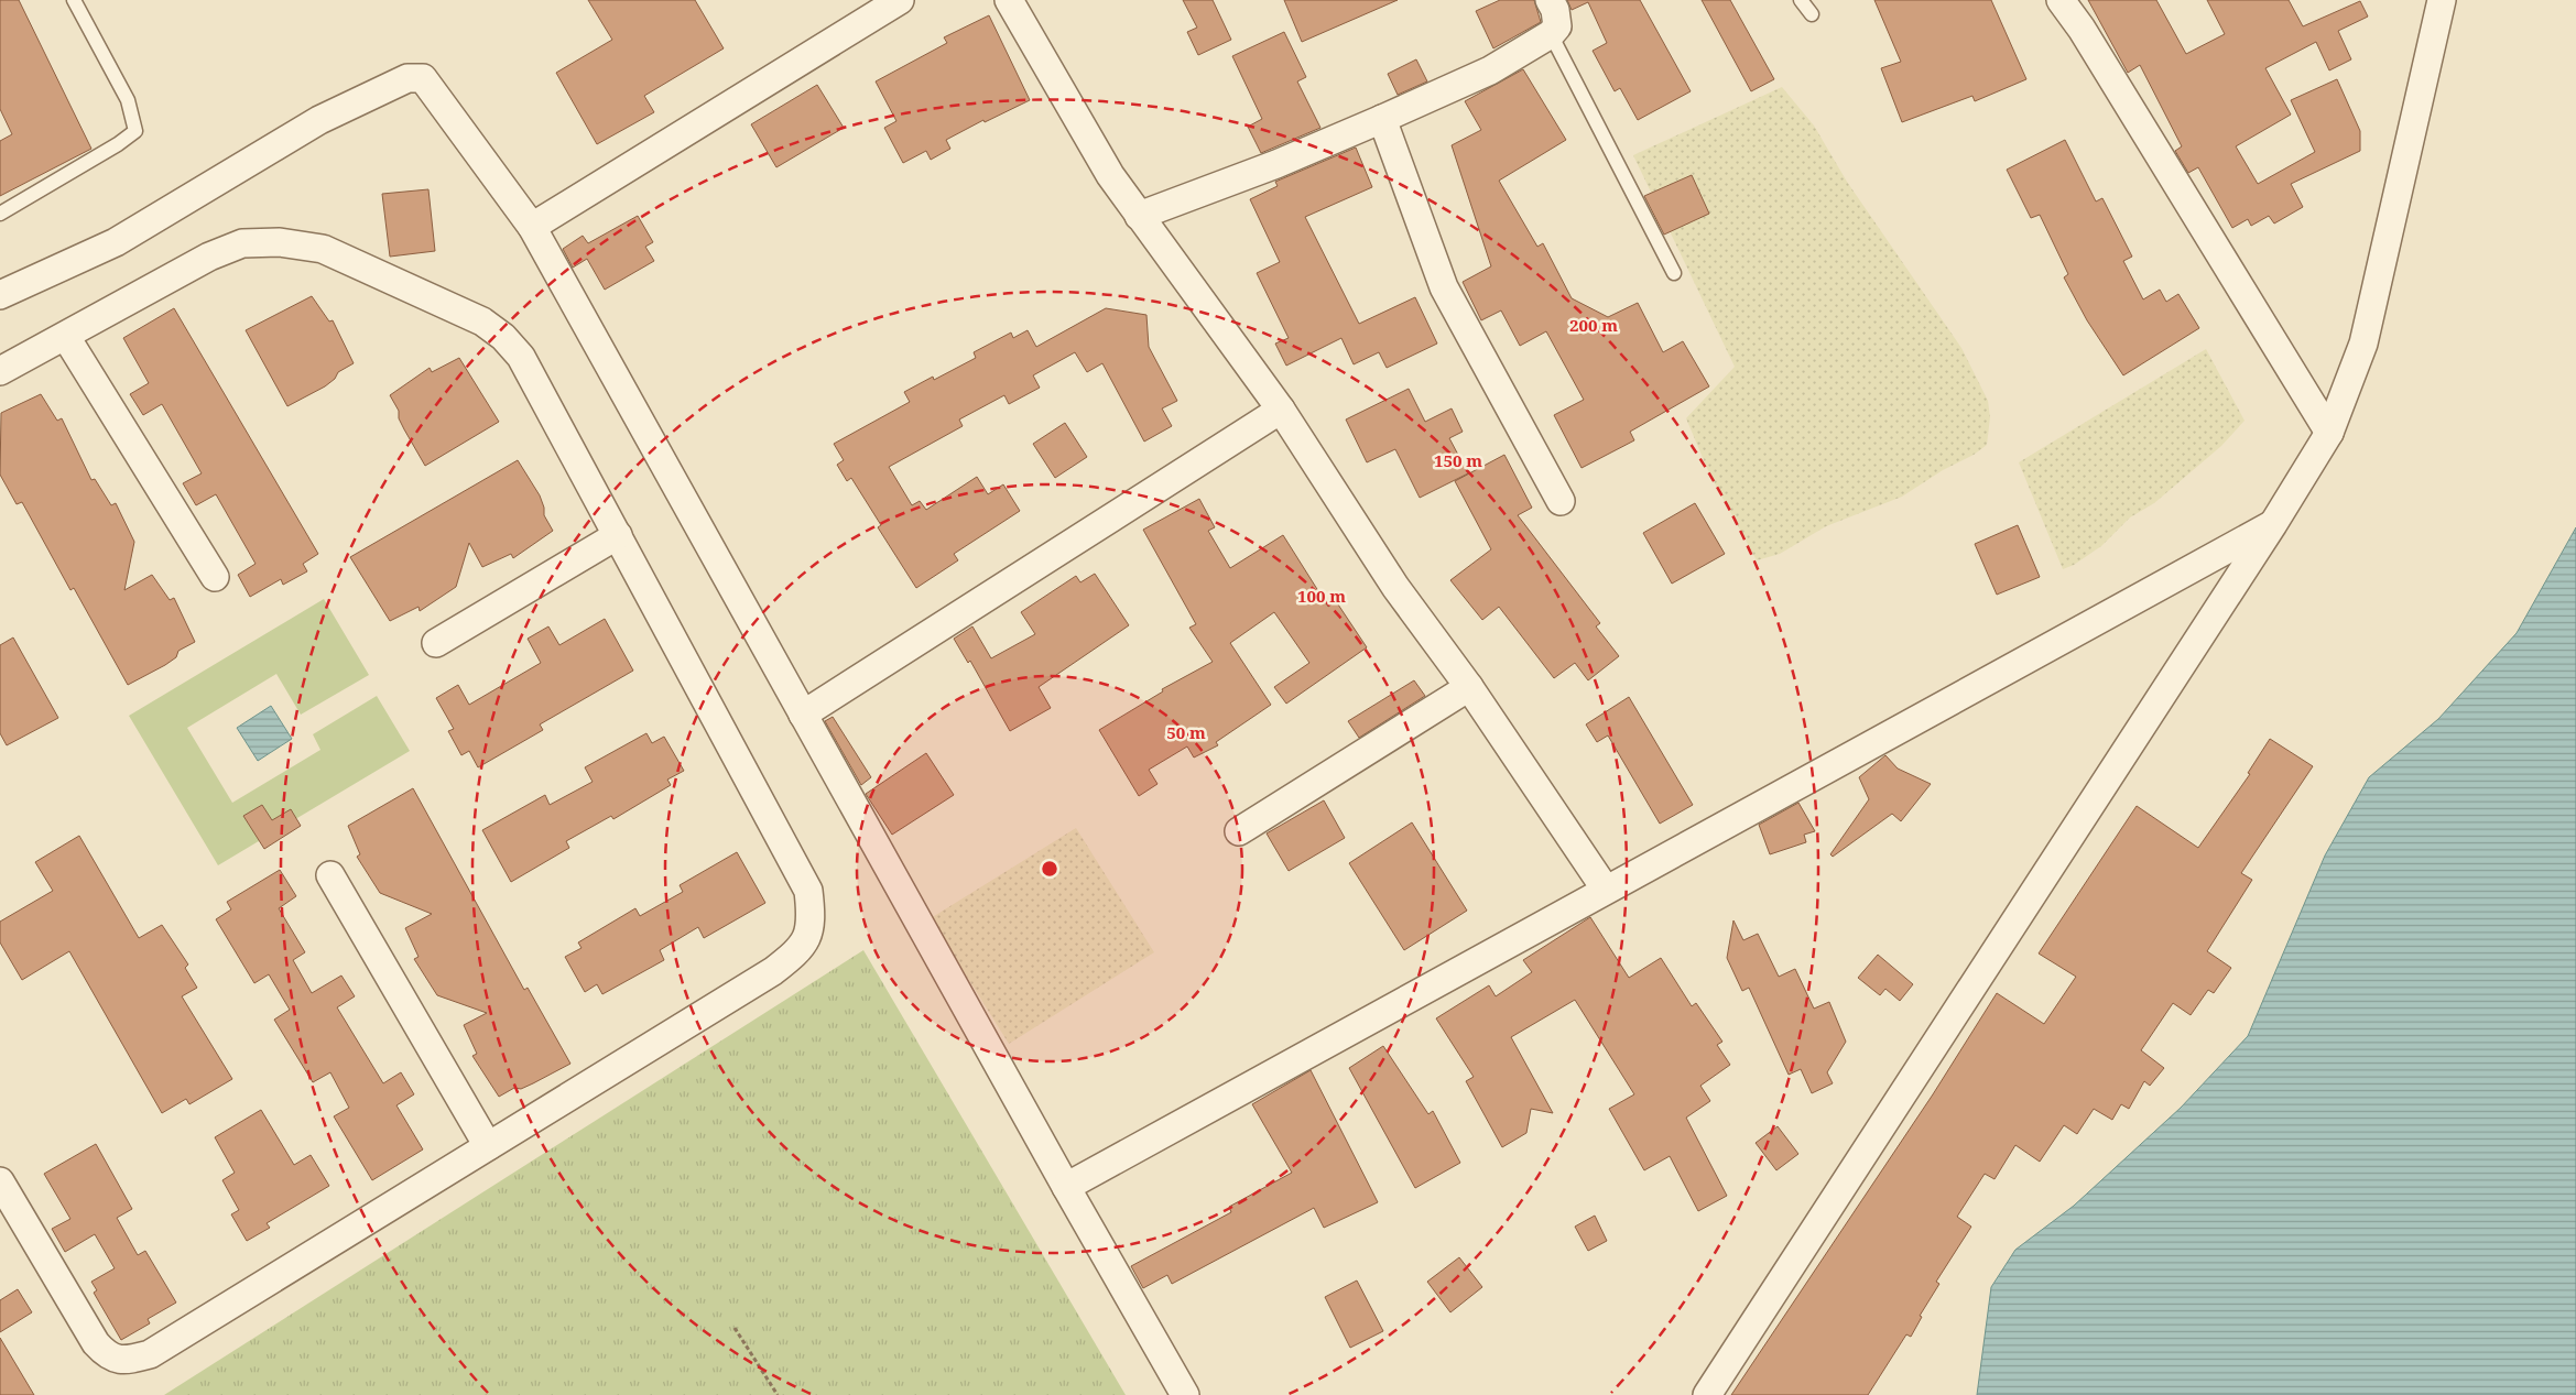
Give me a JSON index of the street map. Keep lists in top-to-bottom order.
{
  "rings": [
    "200 m",
    "150 m",
    "100 m",
    "50 m"
  ]
}
